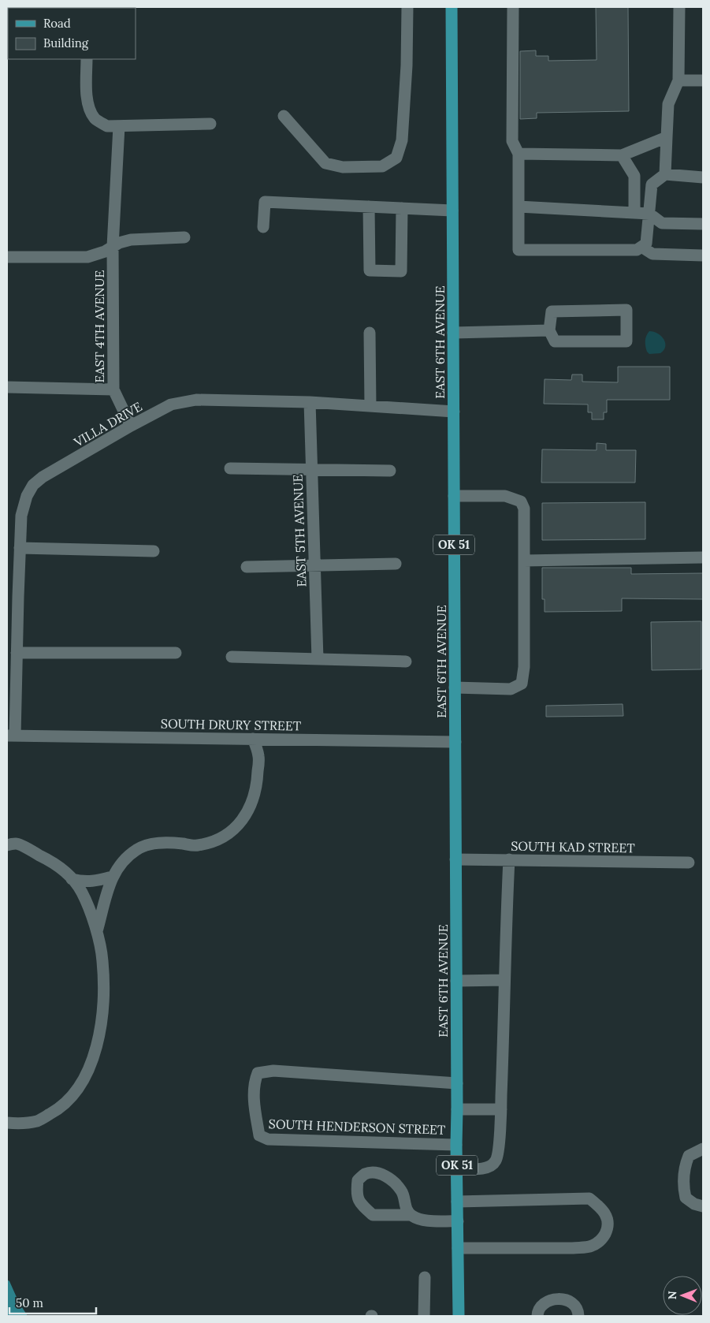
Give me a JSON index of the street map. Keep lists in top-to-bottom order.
{
  "streets": {
    "main road": ["EAST 6TH AVENUE", "OK 51"],
    "street": [
      "EAST 4TH AVENUE",
      "VILLA DRIVE",
      "EAST 5TH AVENUE",
      "SOUTH DRURY STREET",
      "SOUTH KAD STREET",
      "SOUTH HENDERSON STREET"
    ]
  },
  "crossings": [
    ["EAST 4TH AVENUE", "VILLA DRIVE"],
    ["EAST 6TH AVENUE", "VILLA DRIVE"],
    ["EAST 6TH AVENUE", "SOUTH DRURY STREET"],
    ["EAST 6TH AVENUE", "SOUTH KAD STREET"],
    ["EAST 6TH AVENUE", "SOUTH HENDERSON STREET"],
    ["VILLA DRIVE", "EAST 5TH AVENUE"],
    ["VILLA DRIVE", "SOUTH DRURY STREET"]
  ],
  "legend": ["Road", "Building"],
  "scale_bar": "50 m",
  "north": "left"
}
